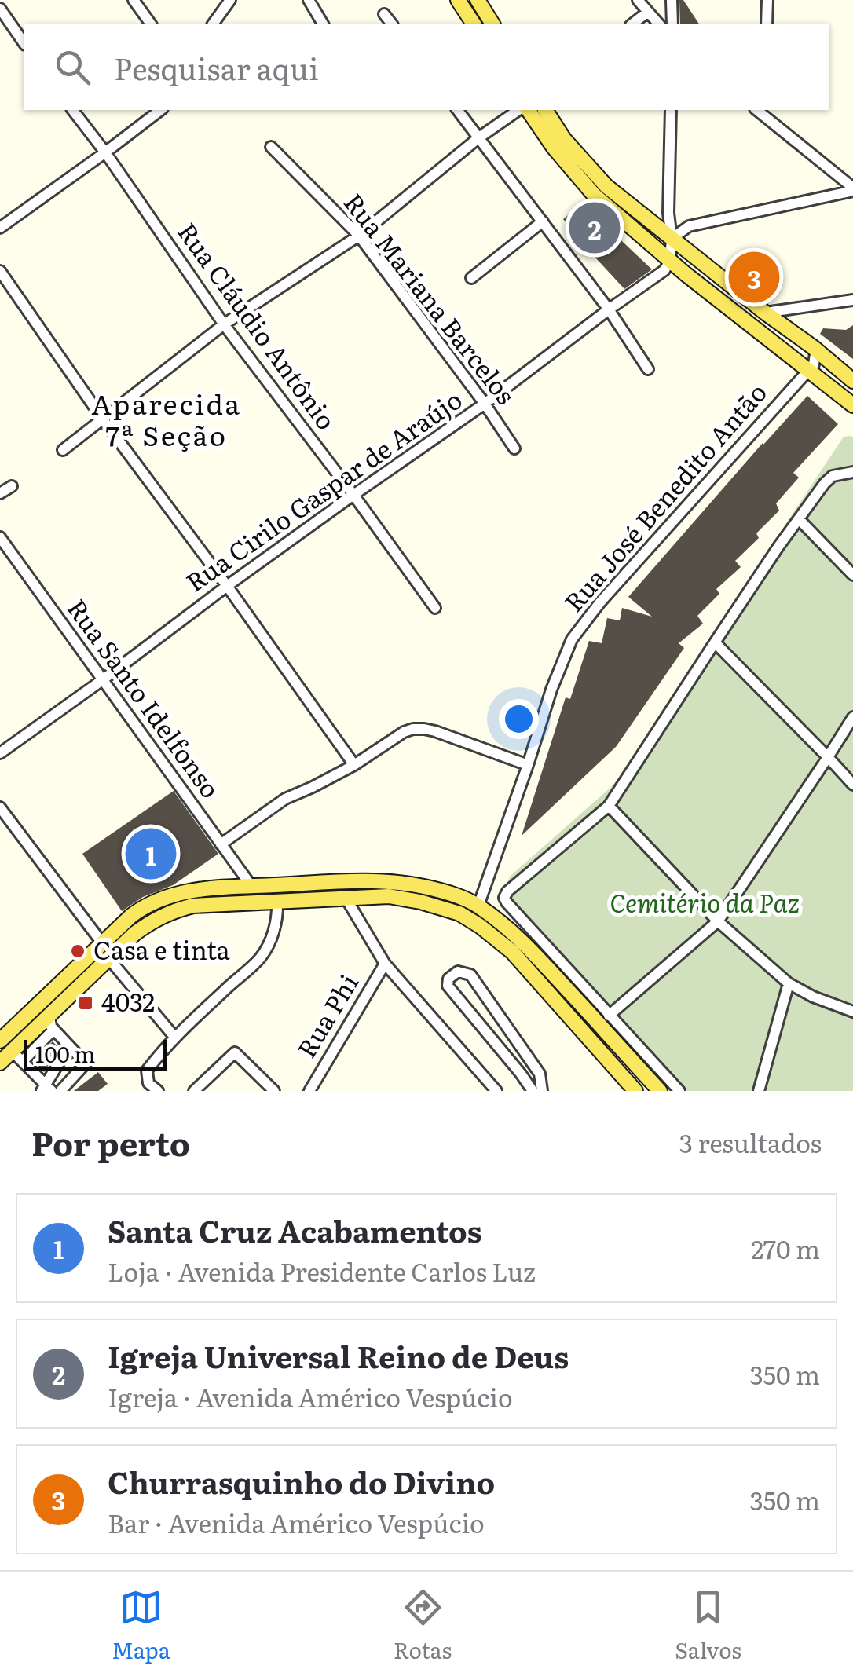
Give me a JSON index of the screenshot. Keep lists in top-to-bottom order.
{
  "streets": {
    "street": [
      "Rua Mariana Barcelos",
      "Rua Cláudio Antônio",
      "Rua Cirilo Gaspar de Araújo",
      "Rua José Benedito Antão",
      "Rua Santo Idelfonso",
      "Rua Phi"
    ]
  },
  "crossings": [
    ["Rua Mariana Barcelos", "Rua Cirilo Gaspar de Araújo"],
    ["Rua Cláudio Antônio", "Rua Cirilo Gaspar de Araújo"],
    ["Rua Cirilo Gaspar de Araújo", "Rua Santo Idelfonso"]
  ],
  "districts": ["Aparecida 7ª Seção"],
  "parks": ["Cemitério da Paz"],
  "places": {
    "other": ["Casa e tinta"],
    "transit": ["4032"]
  },
  "scale_bar": "100 m",
  "page": {
    "search": "Pesquisar aqui",
    "pins": ["2", "3", "1"],
    "scale": "100 m",
    "heading": ["Por perto", "3 resultados"],
    "list": [
      {
        "mark": "1",
        "name": "Santa Cruz Acabamentos",
        "note": "Loja · Avenida Presidente Carlos Luz",
        "value": "270 m"
      },
      {
        "mark": "2",
        "name": "Igreja Universal Reino de Deus",
        "note": "Igreja · Avenida Américo Vespúcio",
        "value": "350 m"
      },
      {
        "mark": "3",
        "name": "Churrasquinho do Divino",
        "note": "Bar · Avenida Américo Vespúcio",
        "value": "350 m"
      }
    ],
    "nav": ["Mapa", "Rotas", "Salvos"]
  }
}
